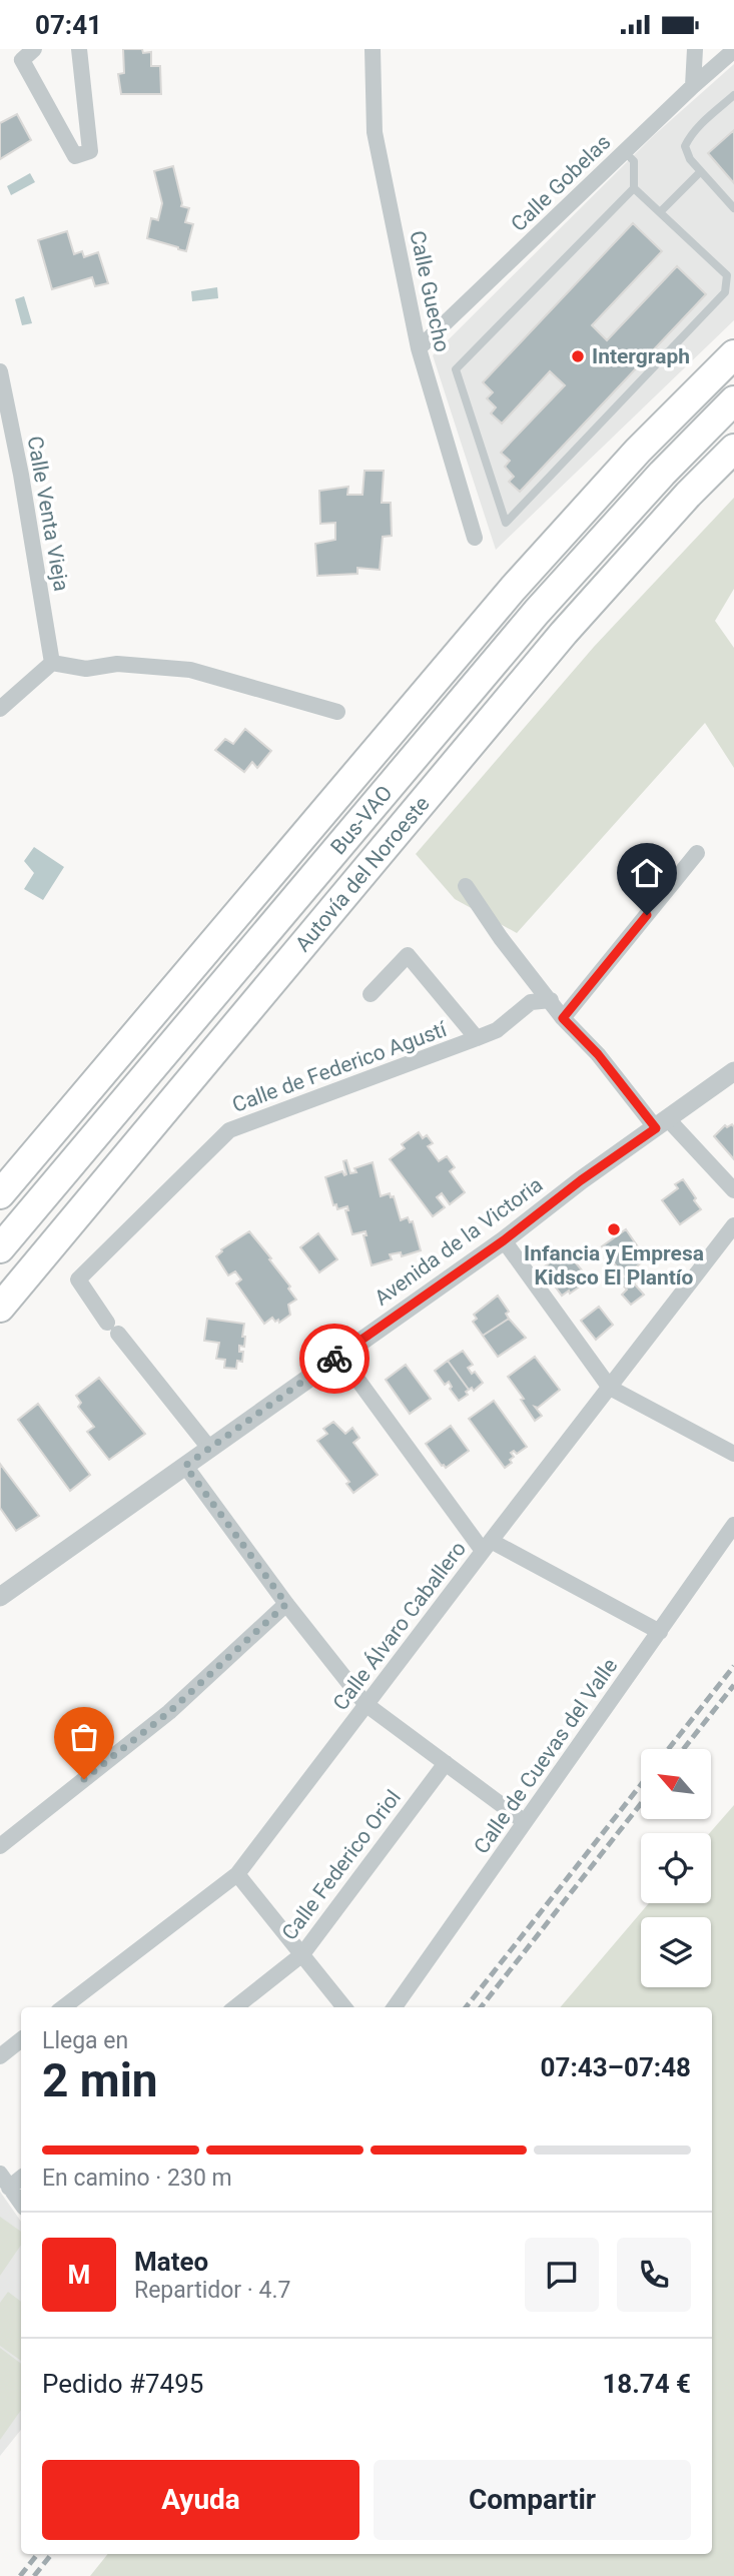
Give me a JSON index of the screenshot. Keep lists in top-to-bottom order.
{
  "streets": {
    "highway": ["Bus-VAO", "Autovía del Noroeste"],
    "street": [
      "Calle Gobelas",
      "Calle Guecho",
      "Calle Venta Vieja",
      "Calle de Federico Agustí",
      "Avenida de la Victoria",
      "Calle Álvaro Caballero",
      "Calle de Cuevas del Valle",
      "Calle Federico Oriol"
    ]
  },
  "crossings": [
    ["Calle Gobelas", "Calle Guecho"],
    ["Calle de Federico Agustí", "Avenida de la Victoria"]
  ],
  "places": ["Intergraph", "Infancia y Empresa Kidsco El Plantío"],
  "north": "top left",
  "page": {
    "status": "07:41",
    "heading": ["2 min", "Llega en", "07:43–07:48"],
    "panel": [
      "Mateo",
      "Repartidor · 4.7",
      "Pedido #7495",
      "18.74 €"
    ],
    "bar": "En camino · 230 m",
    "round": "M",
    "buttons": ["Ayuda", "Compartir"]
  }
}
